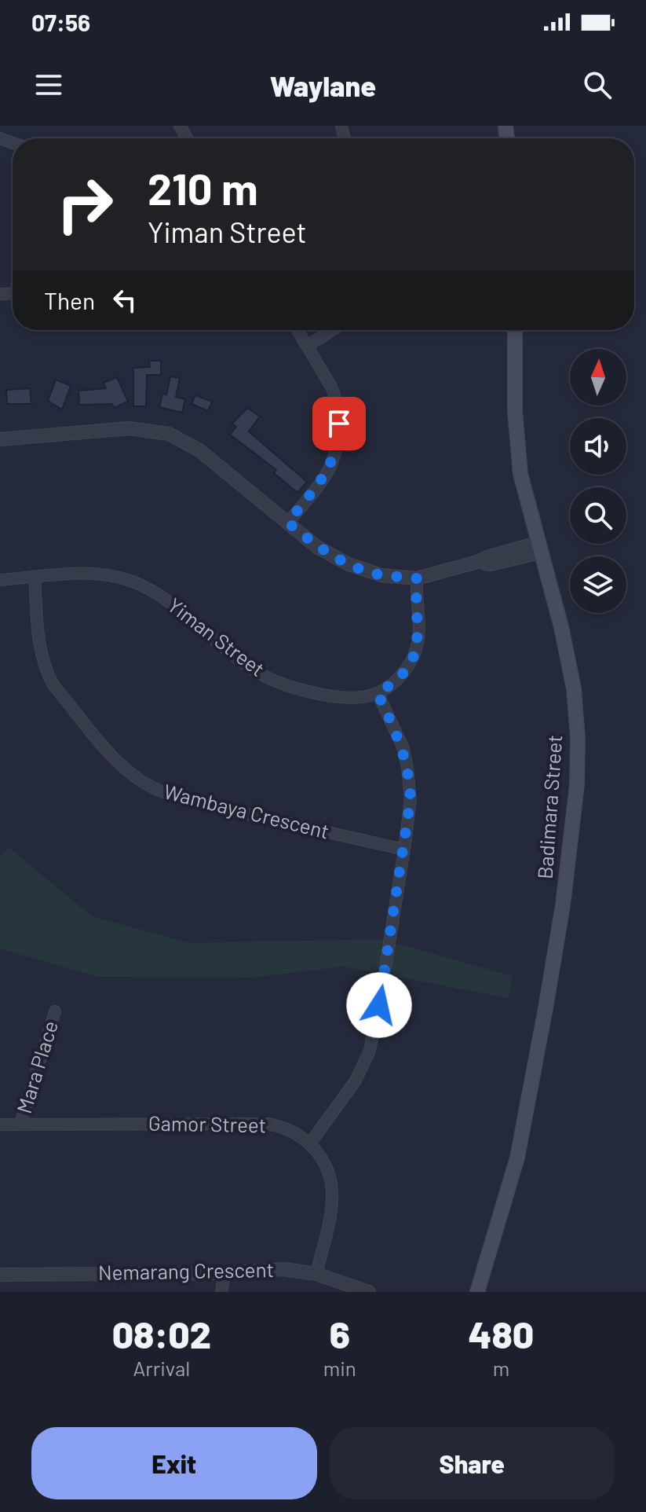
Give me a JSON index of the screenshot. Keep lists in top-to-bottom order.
{
  "streets": {
    "main road": ["Badimara Street"],
    "street": [
      "Yiman Street",
      "Wambaya Crescent",
      "Mara Place",
      "Gamor Street",
      "Nemarang Crescent"
    ]
  },
  "crossings": [
    ["Yiman Street", "Wambaya Crescent"],
    ["Mara Place", "Gamor Street"],
    ["Gamor Street", "Nemarang Crescent"]
  ],
  "north": "top",
  "page": {
    "status": "07:56",
    "header": "Waylane",
    "turn": ["210 m", "Yiman Street"],
    "then": "Then",
    "eta": [
      "08:02",
      "Arrival",
      "6",
      "min",
      "480",
      "m"
    ],
    "buttons": ["Exit", "Share"]
  }
}
